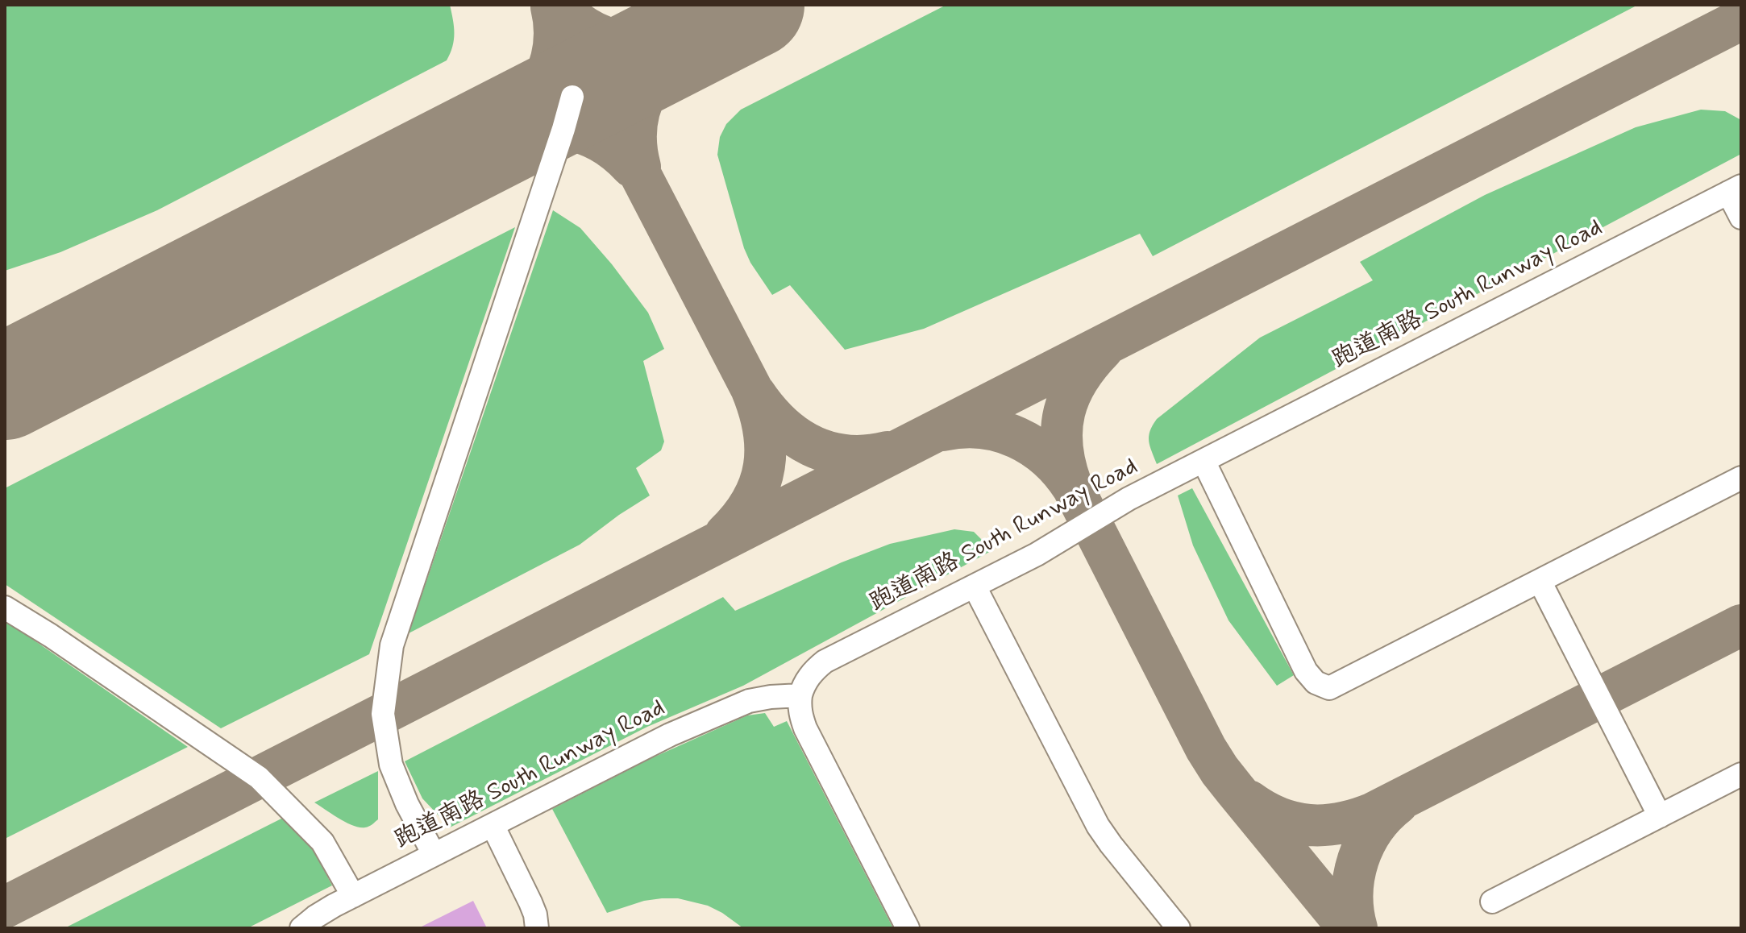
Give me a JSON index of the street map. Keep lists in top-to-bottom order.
{
  "streets": {
    "lane": ["跑道南路 South Runway Road"]
  }
}
